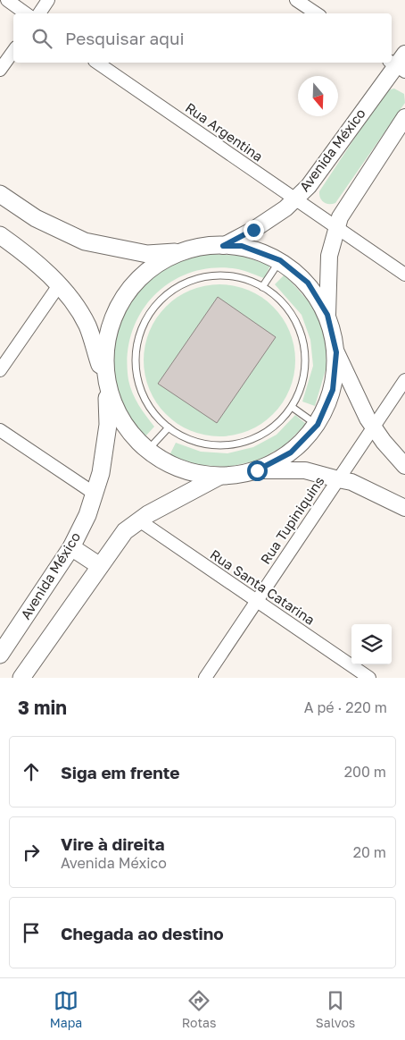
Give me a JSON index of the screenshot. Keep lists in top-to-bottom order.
{
  "streets": {
    "main road": ["Avenida México"],
    "street": ["Rua Argentina", "Rua Tupiniquins", "Rua Santa Catarina"]
  },
  "crossings": [
    ["Rua Argentina", "Avenida México"],
    ["Rua Tupiniquins", "Rua Santa Catarina"]
  ],
  "north": "bottom",
  "page": {
    "search": "Pesquisar aqui",
    "heading": ["3 min", "A pé · 220 m"],
    "list": [
      ["Siga em frente", "200 m"],
      ["Vire à direita", "Avenida México", "20 m"],
      "Chegada ao destino"
    ],
    "nav": ["Mapa", "Rotas", "Salvos"]
  }
}
